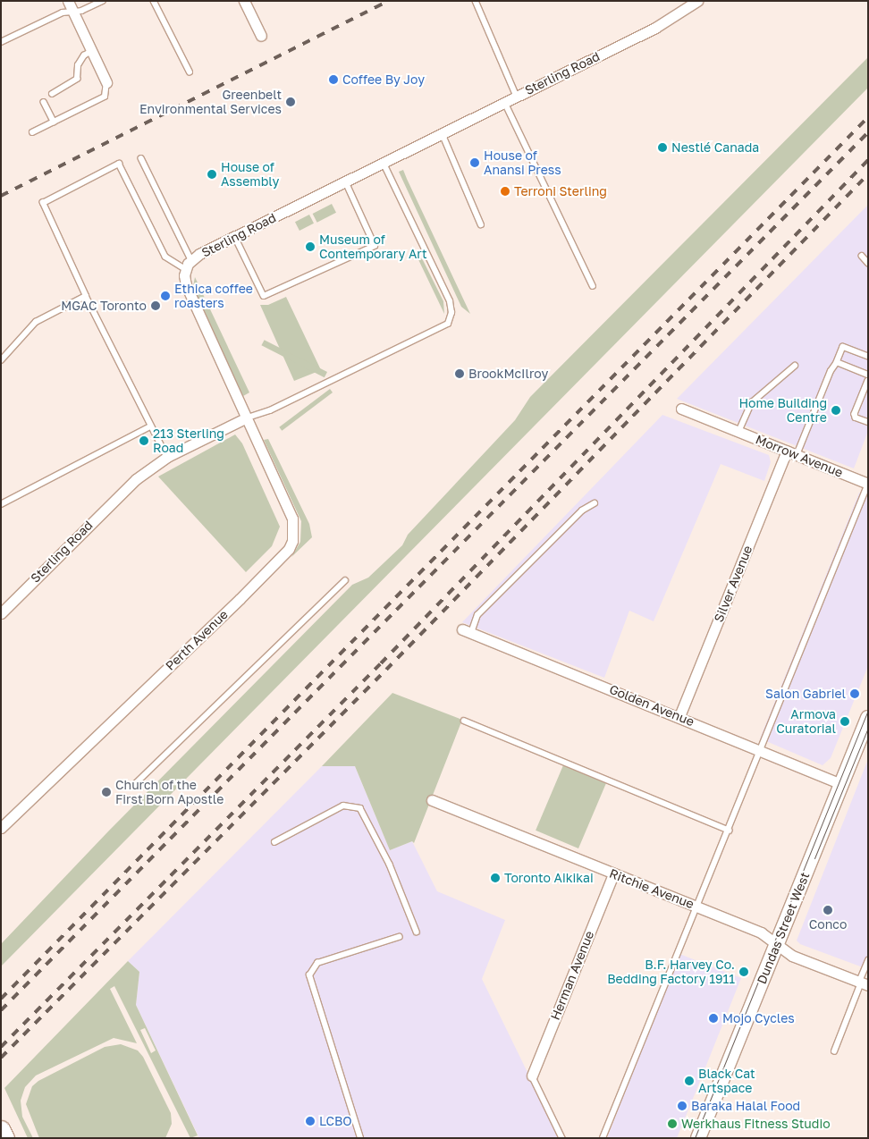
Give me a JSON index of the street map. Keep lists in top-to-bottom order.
{
  "streets": {
    "main road": ["Dundas Street West"],
    "street": [
      "Sterling Road",
      "Morrow Avenue",
      "Silver Avenue",
      "Perth Avenue",
      "Golden Avenue",
      "Ritchie Avenue",
      "Herman Avenue"
    ]
  },
  "crossings": [
    ["Sterling Road", "Perth Avenue"],
    ["Morrow Avenue", "Silver Avenue"],
    ["Silver Avenue", "Golden Avenue"],
    ["Golden Avenue", "Dundas Street West"],
    ["Ritchie Avenue", "Dundas Street West"],
    ["Ritchie Avenue", "Herman Avenue"]
  ],
  "places": [
    "Coffee By Joy",
    "Greenbelt Environmental Services",
    "Nestlé Canada",
    "House of Anansi Press",
    "House of Assembly",
    "Terroni Sterling",
    "Museum of Contemporary Art",
    "Ethica coffee roasters",
    "MGAC Toronto",
    "BrookMcIlroy",
    "Home Building Centre",
    "213 Sterling Road",
    "Salon Gabriel",
    "Armova Curatorial",
    "Church of the First Born Apostle",
    "Toronto Aikikai",
    "Conco",
    "B.F. Harvey Co. Bedding Factory 1911",
    "Mojo Cycles",
    "Black Cat Artspace",
    "Baraka Halal Food",
    "LCBO",
    "Werkhaus Fitness Studio"
  ]
}
